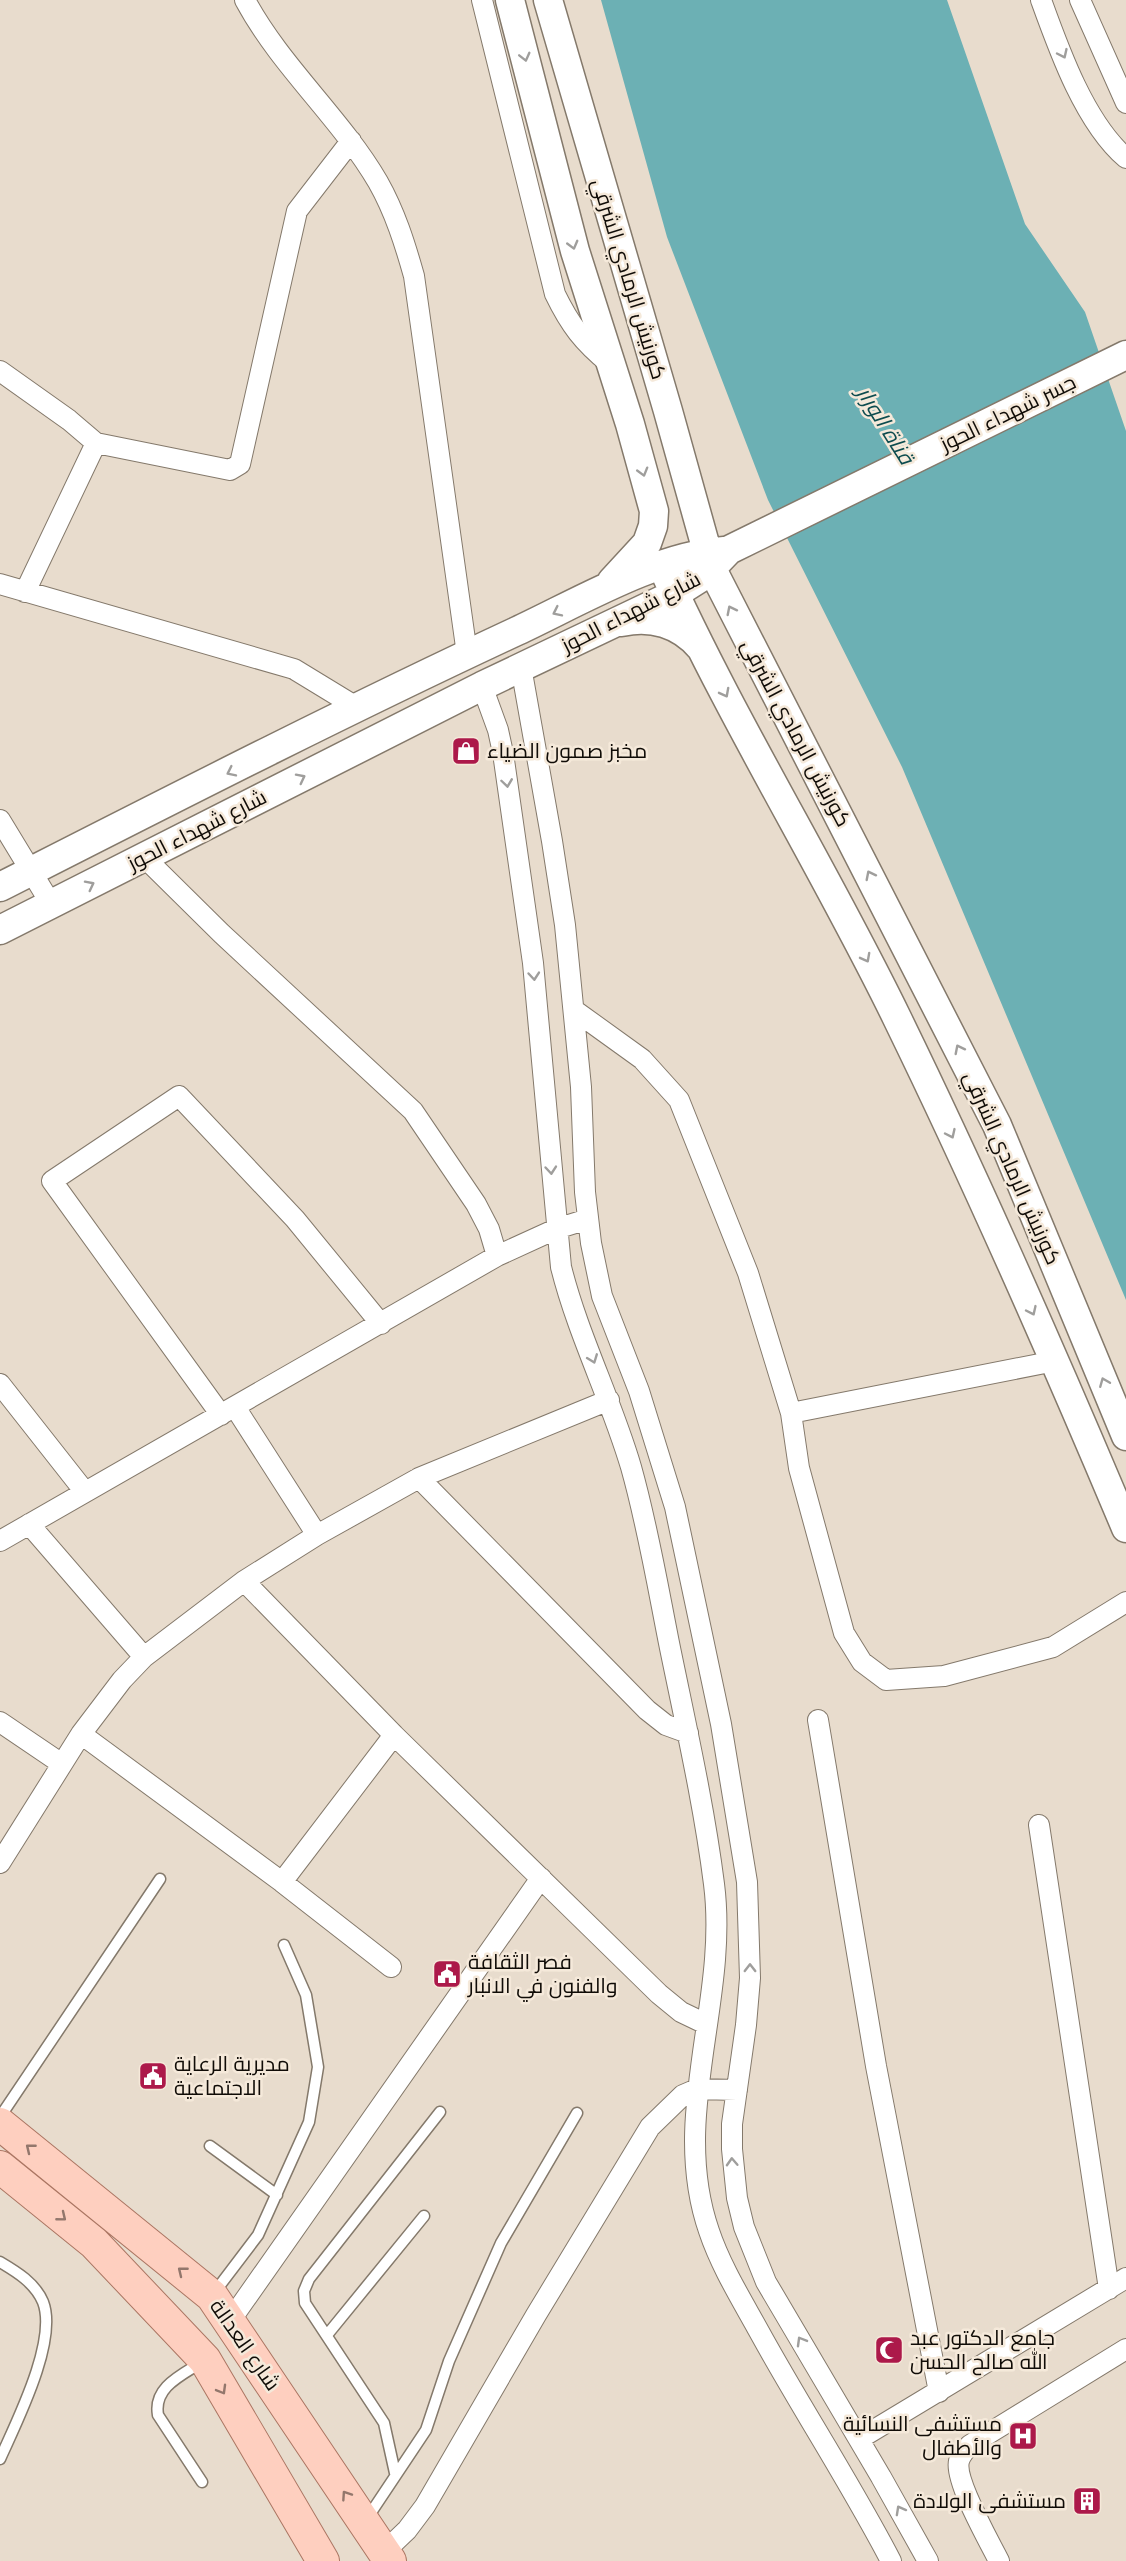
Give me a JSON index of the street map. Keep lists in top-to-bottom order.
{
  "streets": {
    "main road": [
      "كورنيش الرمادي الشرقي",
      "جسر شهداء الحوز",
      "شارع شهداء الحوز",
      "شارع العدالة"
    ]
  },
  "crossings": [
    ["كورنيش الرمادي الشرقي", "جسر شهداء الحوز"],
    ["كورنيش الرمادي الشرقي", "شارع شهداء الحوز"],
    ["جسر شهداء الحوز", "شارع شهداء الحوز"]
  ],
  "water": ["قناة الورار"],
  "places": {
    "shop": ["مخبز صمون الضياء"],
    "public building": ["فصر الثقافة والفنون في الانبار", "مديرية الرعاية الاجتماعية"],
    "mosque": ["جامع الدكتور عبد الله صالح الحسن"],
    "hospital": ["مستشفى النسائية والأطفال"],
    "building": ["مستشفى الولادة"]
  }
}
